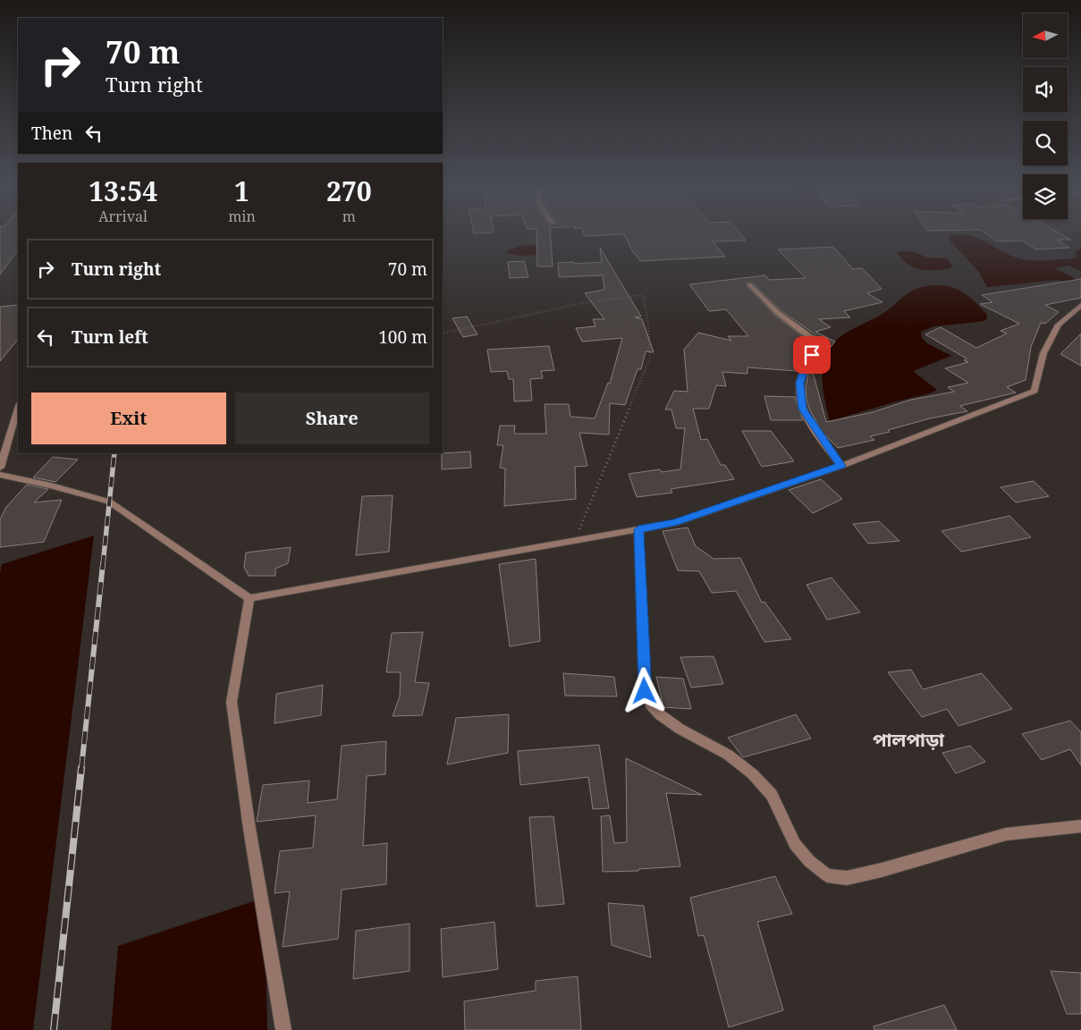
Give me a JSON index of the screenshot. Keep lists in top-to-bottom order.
{
  "districts": ["পালপাড়া"],
  "north": "left",
  "page": {
    "turn": ["70 m", "Turn right"],
    "then": "Then",
    "eta": [
      "13:54",
      "Arrival",
      "1",
      "min",
      "270",
      "m"
    ],
    "list": [
      {
        "name": "Turn right",
        "value": "70 m"
      },
      {
        "name": "Turn left",
        "value": "100 m"
      }
    ],
    "buttons": ["Exit", "Share"]
  }
}
